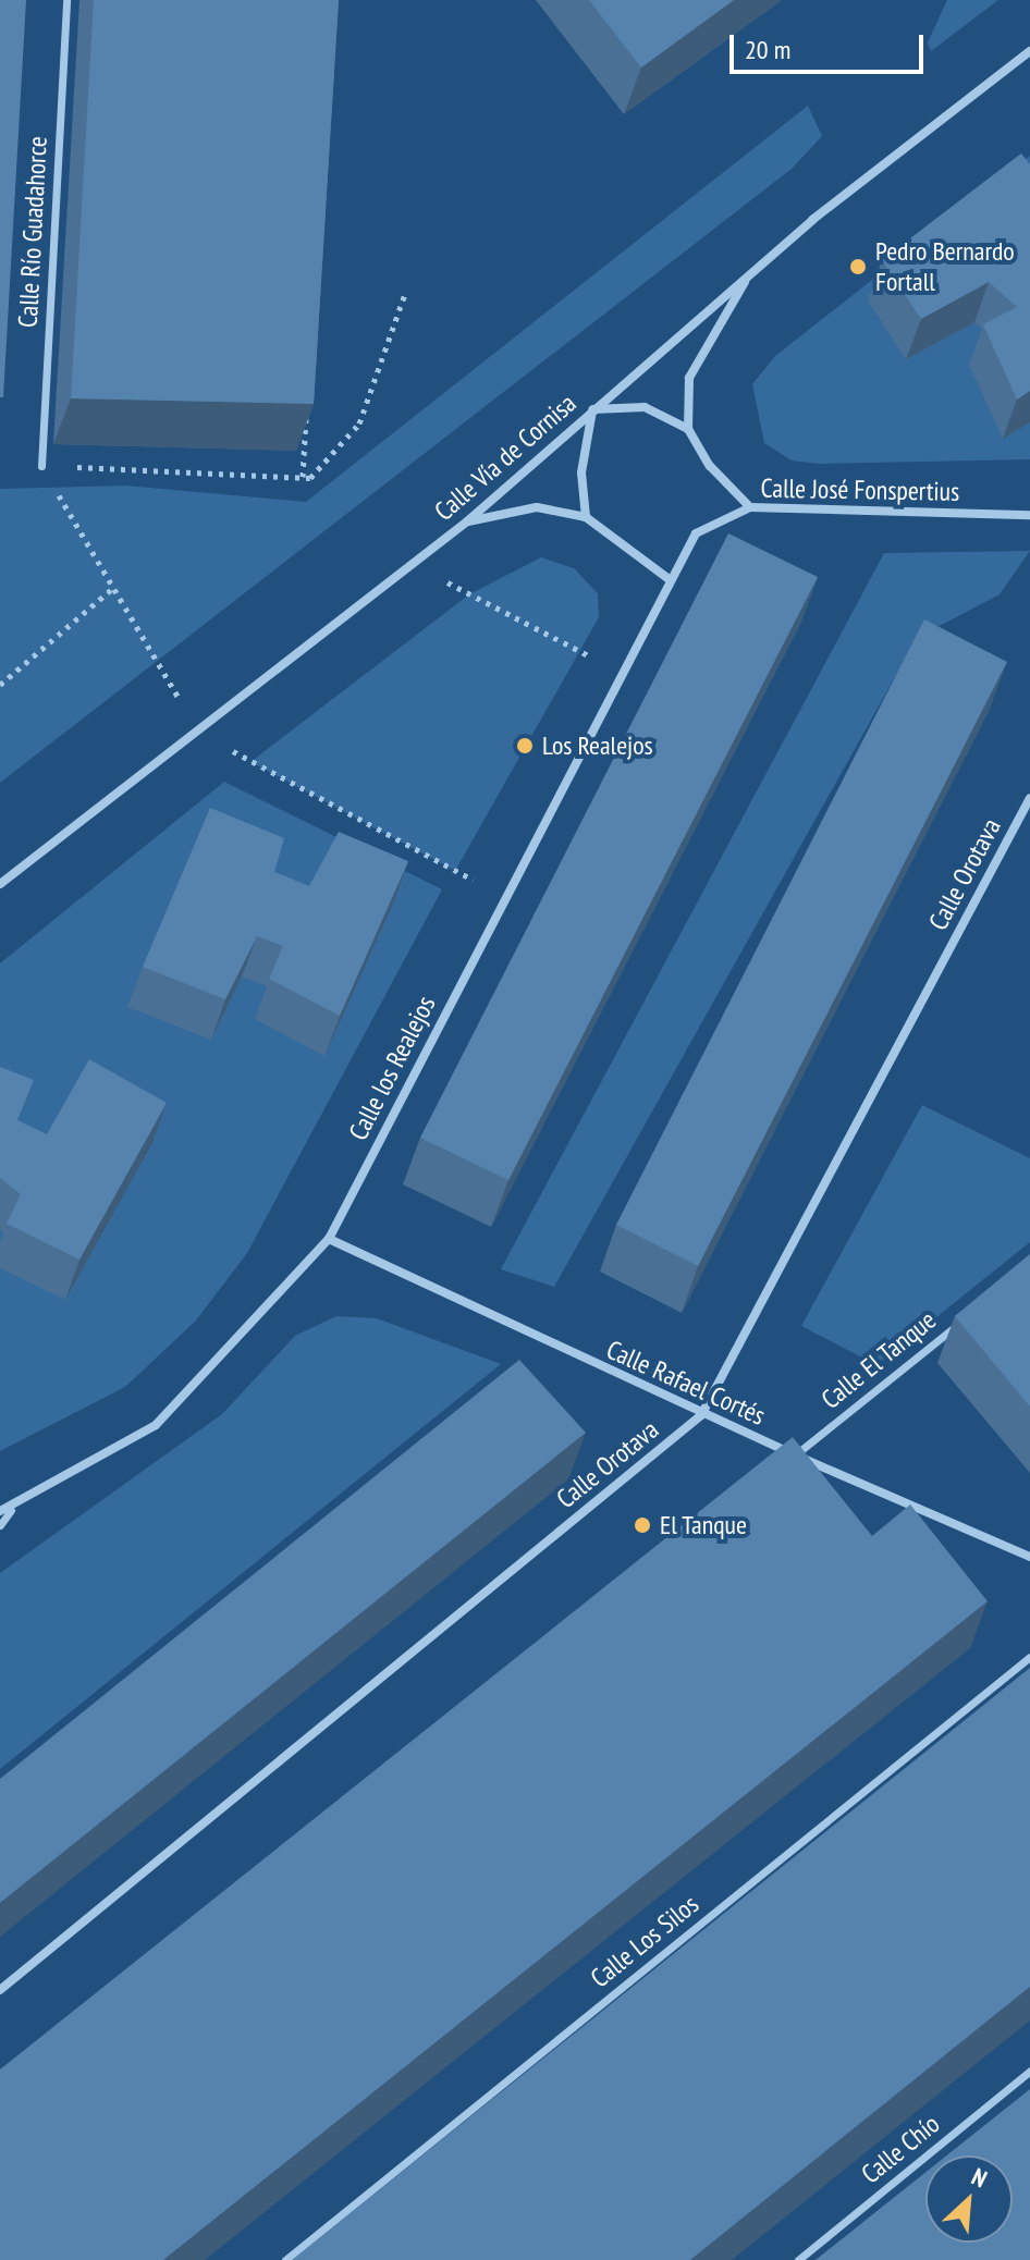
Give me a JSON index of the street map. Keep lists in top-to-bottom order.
{
  "streets": {
    "street": [
      "Calle Río Guadahorce",
      "Calle Vía de Cornisa",
      "Calle José Fonspertius",
      "Calle Orotava",
      "Calle los Realejos",
      "Calle El Tanque",
      "Calle Rafael Cortés",
      "Calle Los Silos",
      "Calle Chío"
    ]
  },
  "crossings": [
    ["Calle José Fonspertius", "Calle los Realejos"],
    ["Calle Orotava", "Calle Rafael Cortés"],
    ["Calle los Realejos", "Calle Rafael Cortés"],
    ["Calle El Tanque", "Calle Rafael Cortés"]
  ],
  "places": ["Pedro Bernardo Fortall", "Los Realejos", "El Tanque"],
  "scale_bar": "20 m",
  "north": "top right"
}
